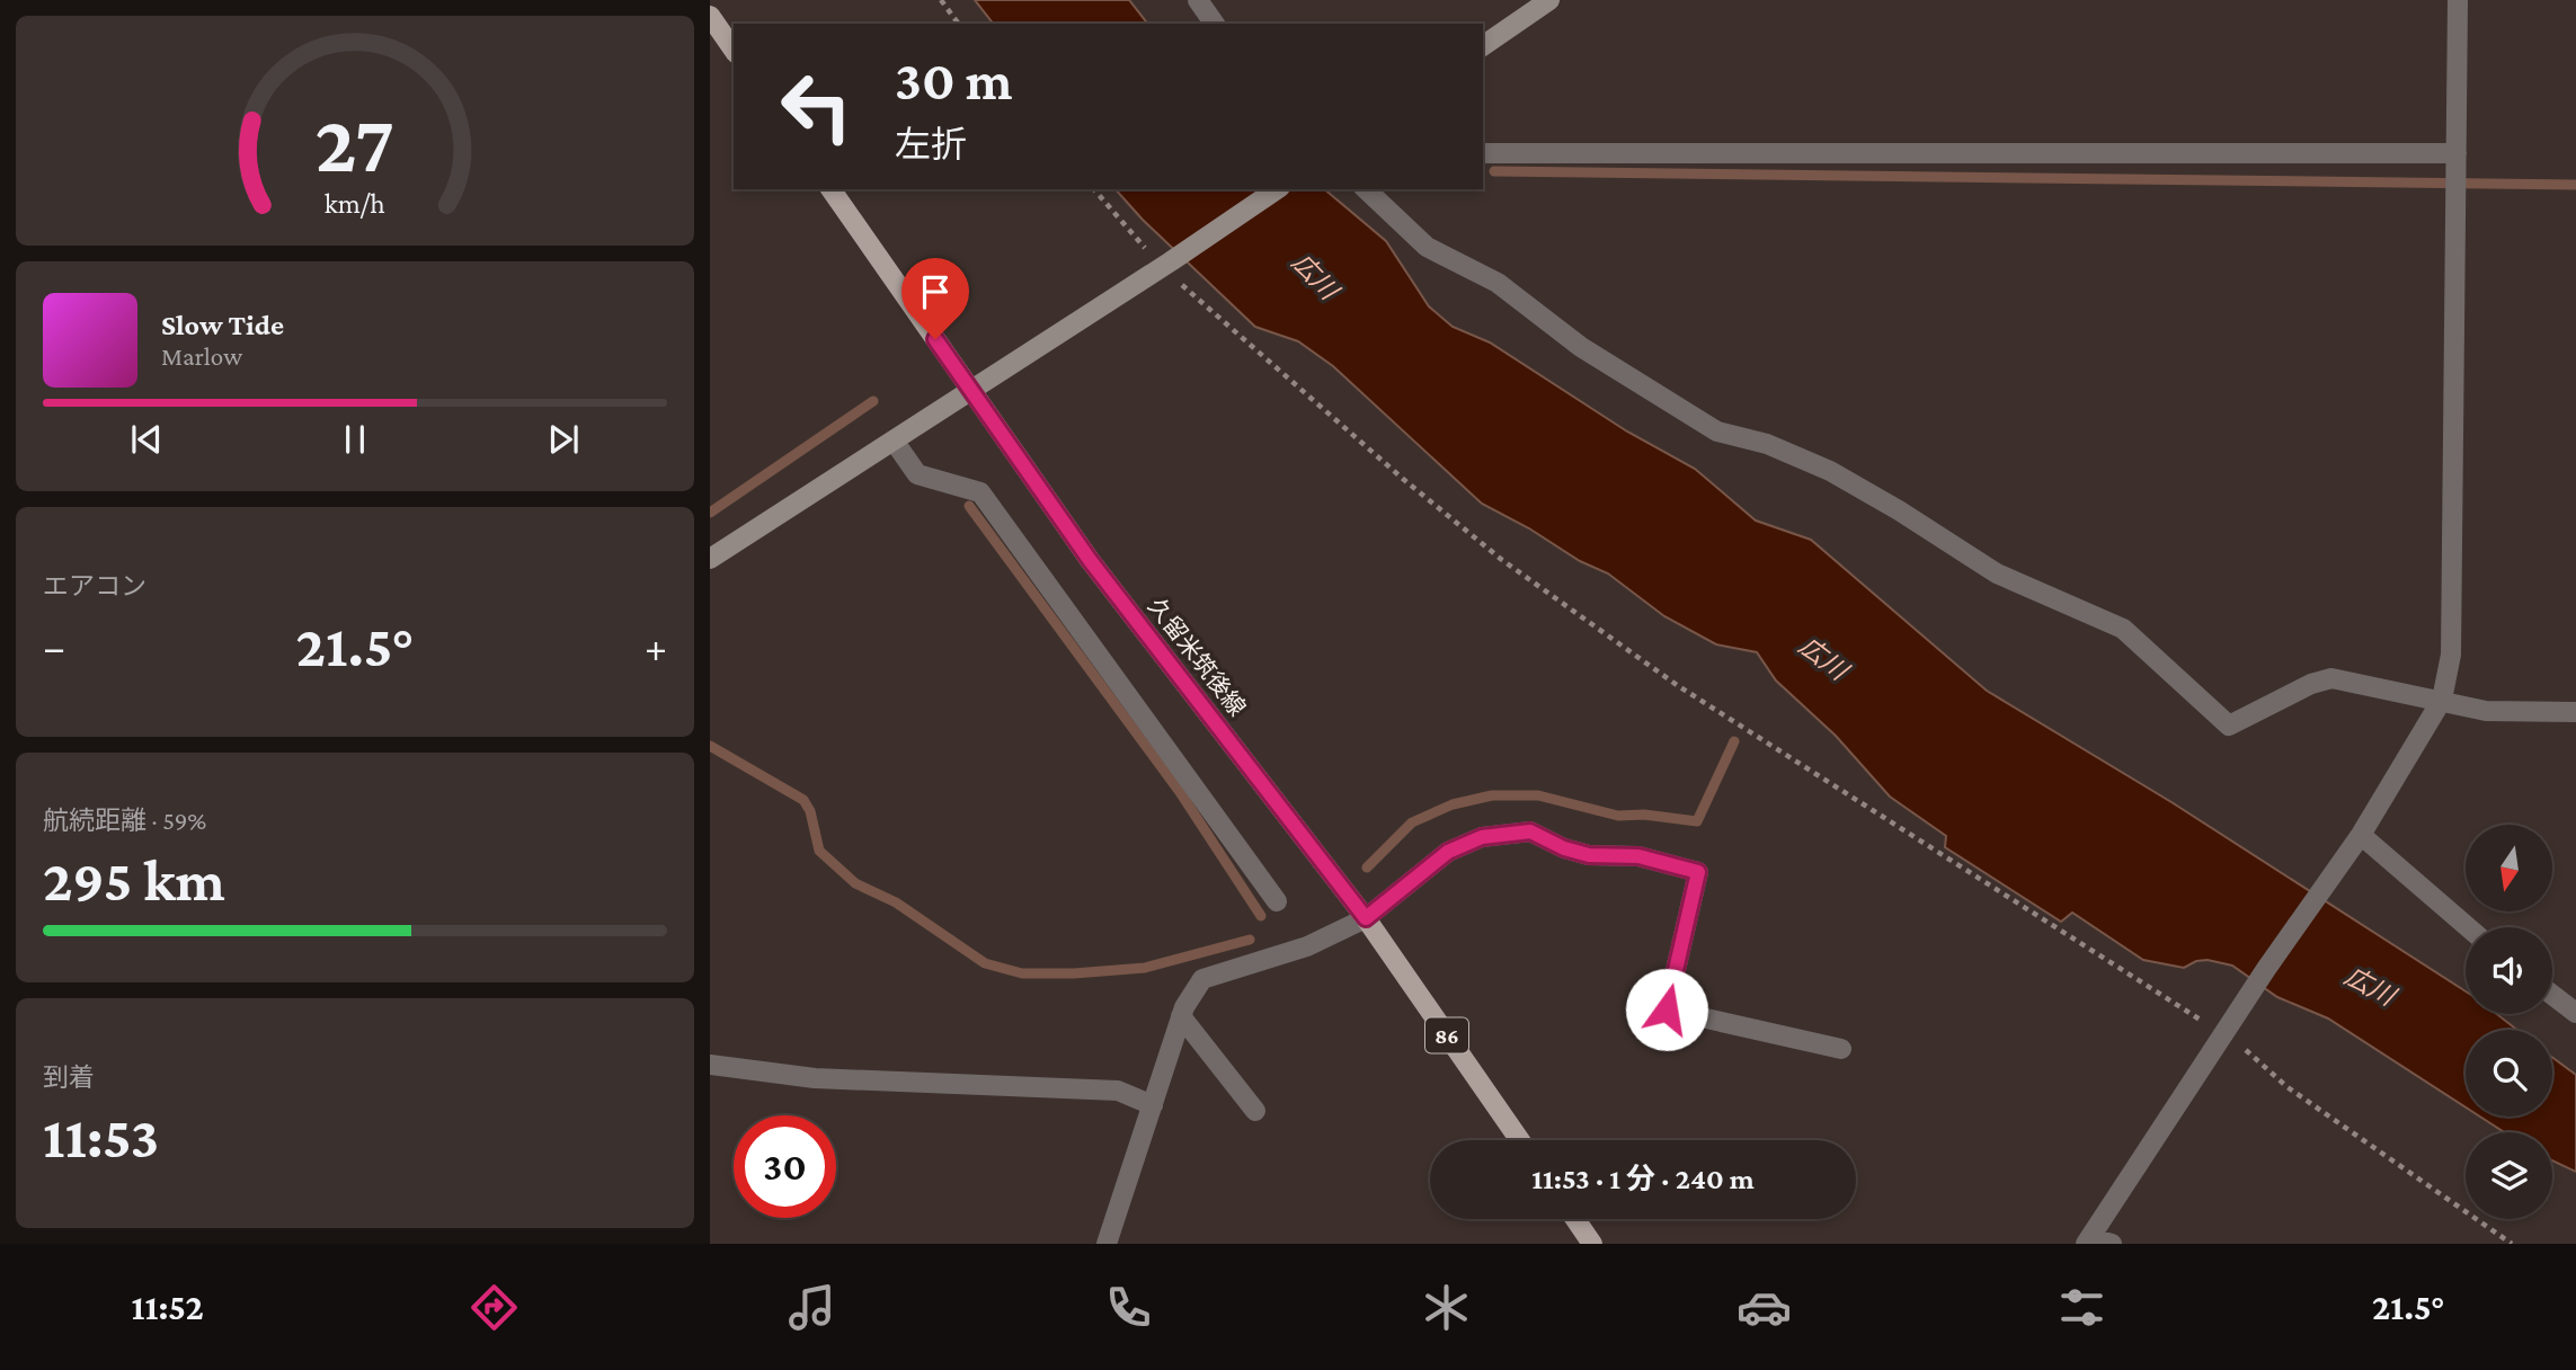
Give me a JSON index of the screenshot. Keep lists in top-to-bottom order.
{
  "streets": {
    "main road": ["久留米筑後線", "86"]
  },
  "water": ["広川"],
  "north": "bottom",
  "page": {
    "turn": ["30 m", "左折"],
    "song": ["Slow Tide", "Marlow"],
    "tile": [
      "エアコン",
      ["航続距離 · 59%", "295 km"],
      ["到着", "11:53"]
    ],
    "heat": ["−", "21.5°", "+"],
    "limit": "30",
    "trip": "11:53 · 1 分 · 240 m",
    "tabs": ["11:52", "21.5°"],
    "gauge": ["27", "km/h"]
  }
}
